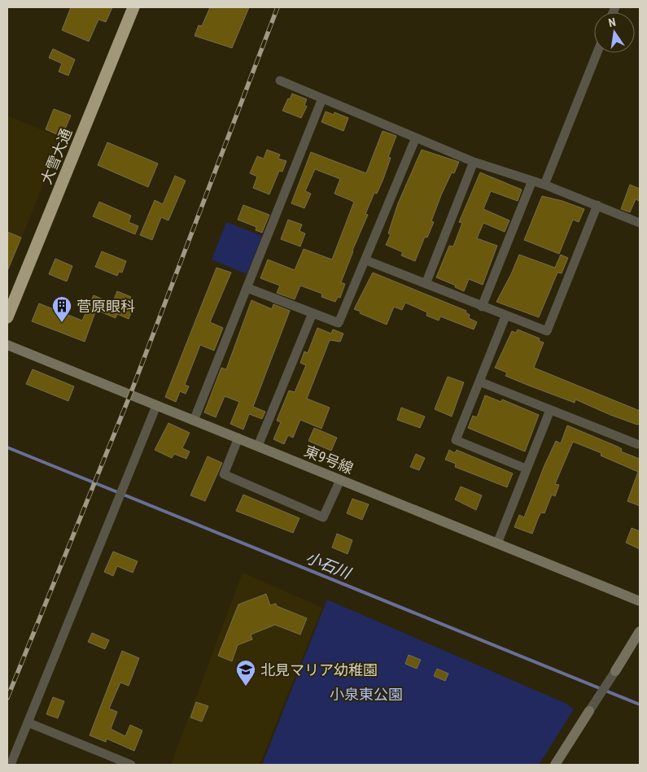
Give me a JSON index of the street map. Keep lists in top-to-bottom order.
{
  "streets": {
    "highway": ["大雪大通"],
    "street": ["東9号線"]
  },
  "water": ["小石川"],
  "parks": ["小泉東公園"],
  "places": {
    "building": ["菅原眼科"],
    "school or university": ["北見マリア幼稚園"]
  },
  "north": "top"
}
